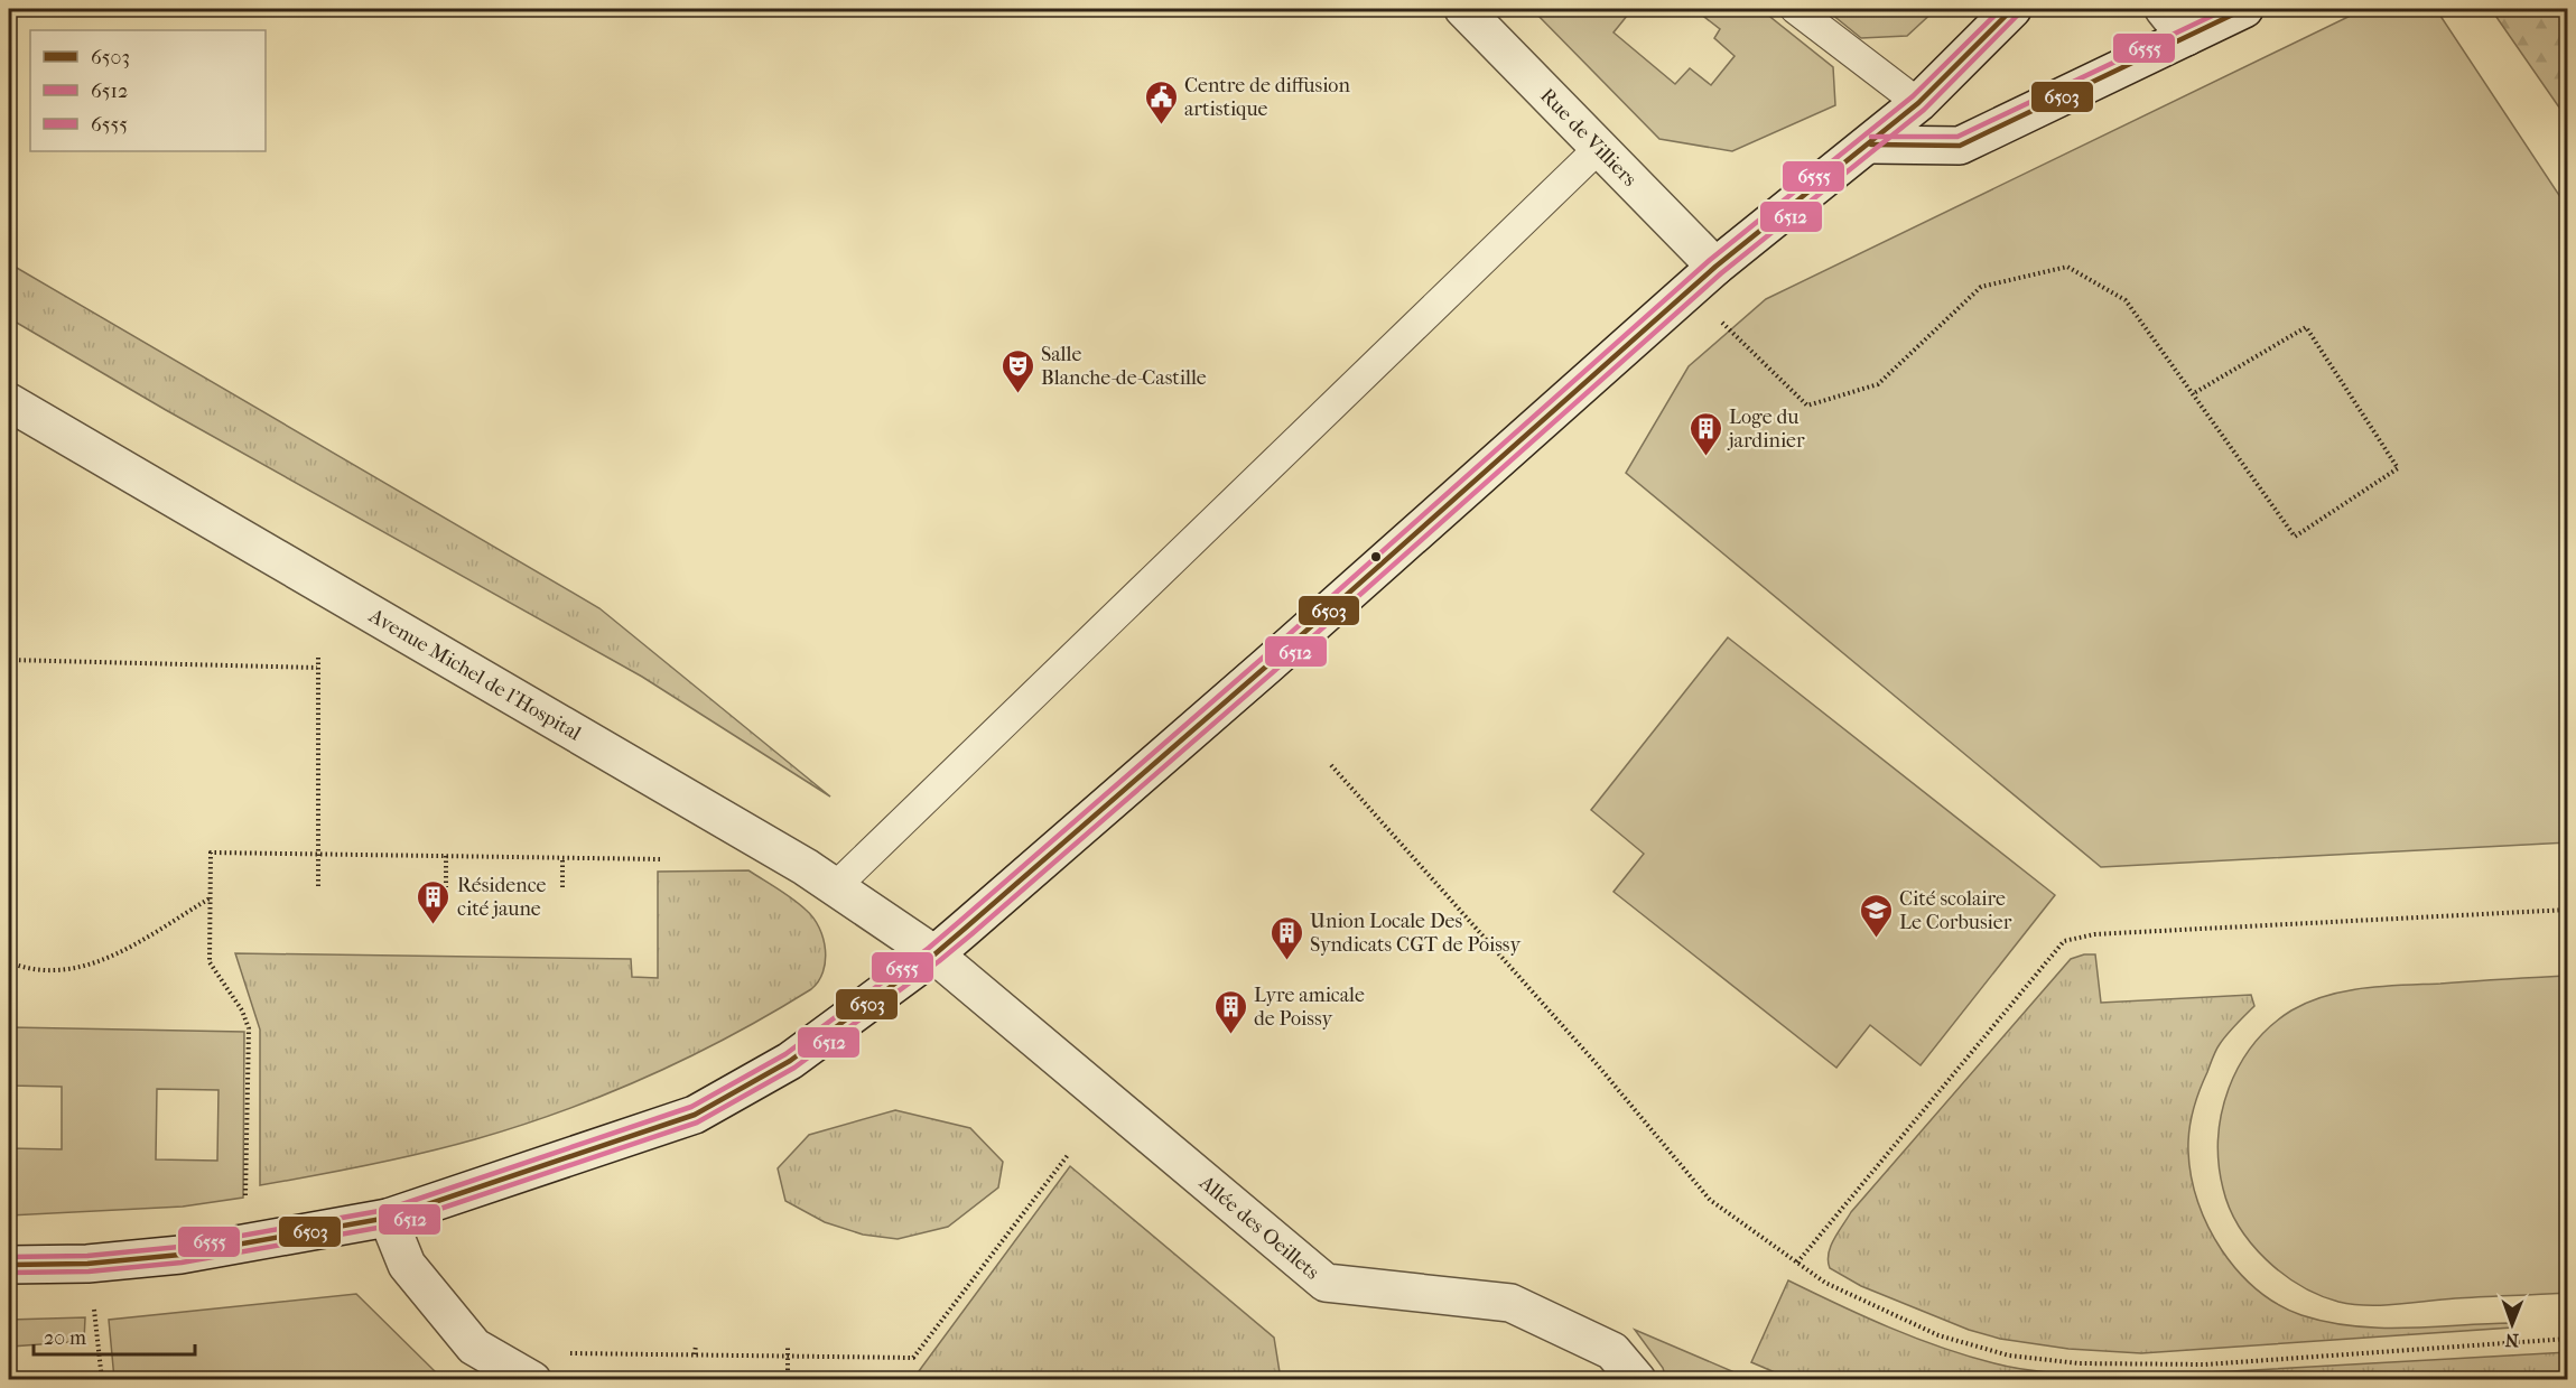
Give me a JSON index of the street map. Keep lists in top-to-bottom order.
{
  "streets": {
    "street": ["Rue de Villiers", "Avenue Michel de l'Hospital", "Allée des Oeillets"]
  },
  "crossings": [
    ["Avenue Michel de l'Hospital", "Allée des Oeillets"]
  ],
  "places": {
    "public building": ["Centre de diffusion artistique"],
    "theatre": ["Salle Blanche-de-Castille"],
    "building": [
      "Loge du jardinier",
      "Résidence cité jaune",
      "Union Locale Des Syndicats CGT de Poissy",
      "Lyre amicale de Poissy"
    ],
    "school or university": ["Cité scolaire Le Corbusier"]
  },
  "lines": ["transit line 6503", "transit line 6555", "transit line 6512"],
  "legend": ["6503", "6512", "6555"],
  "scale_bar": "20 m",
  "north": "bottom"
}
